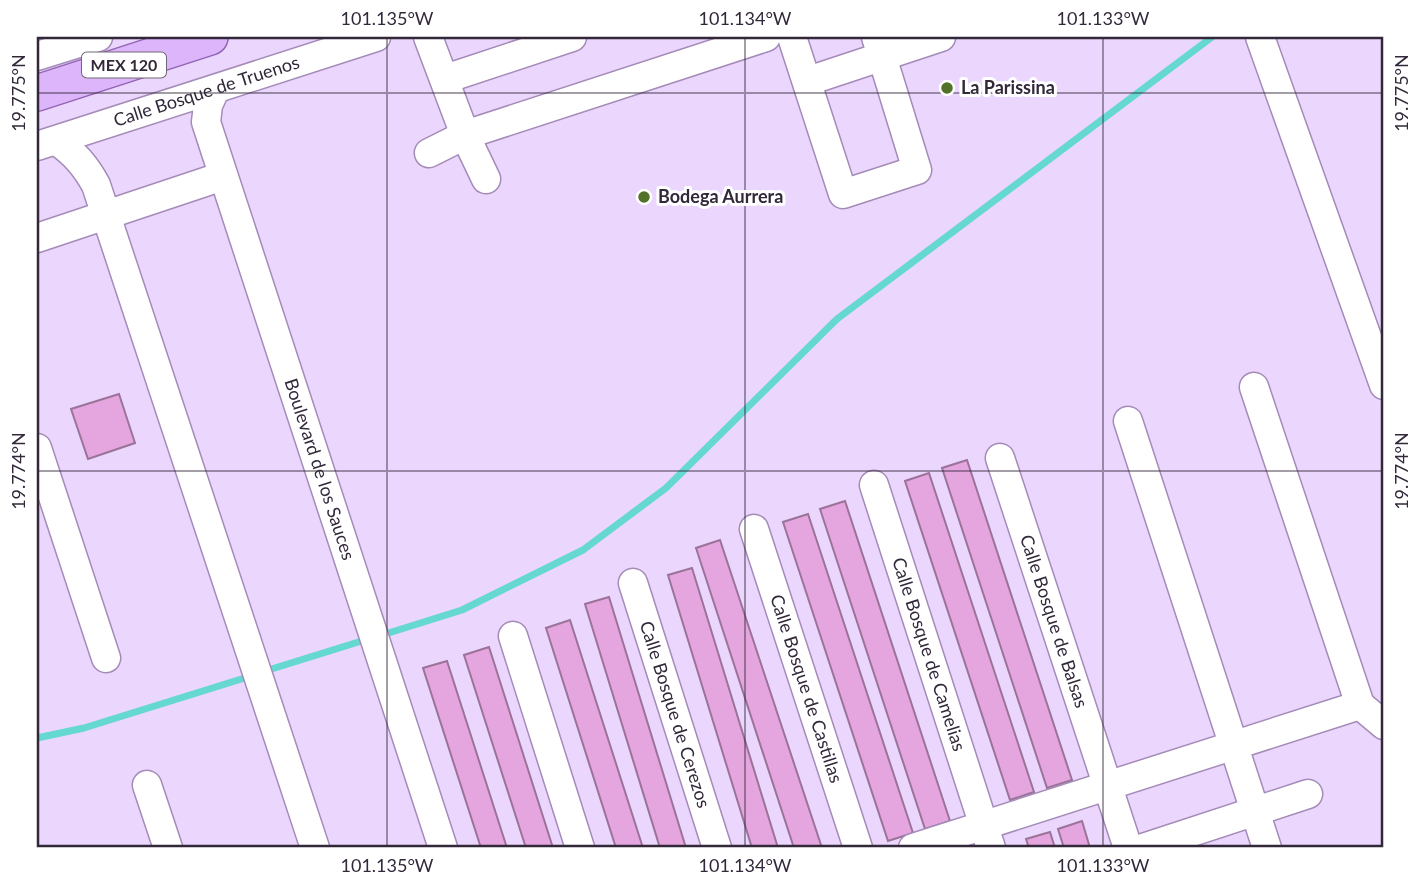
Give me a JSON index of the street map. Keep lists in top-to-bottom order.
{
  "streets": {
    "main road": ["MEX 120"],
    "street": [
      "Calle Bosque de Truenos",
      "Boulevard de los Sauces",
      "Calle Bosque de Balsas",
      "Calle Bosque de Camelias",
      "Calle Bosque de Castillas",
      "Calle Bosque de Cerezos"
    ]
  },
  "crossings": [
    ["Calle Bosque de Truenos", "Boulevard de los Sauces"]
  ],
  "places": ["La Parissina", "Bodega Aurrera"],
  "coordinates": [
    "101.135°W",
    "101.134°W",
    "101.133°W",
    "19.775°N",
    "19.774°N"
  ]
}
